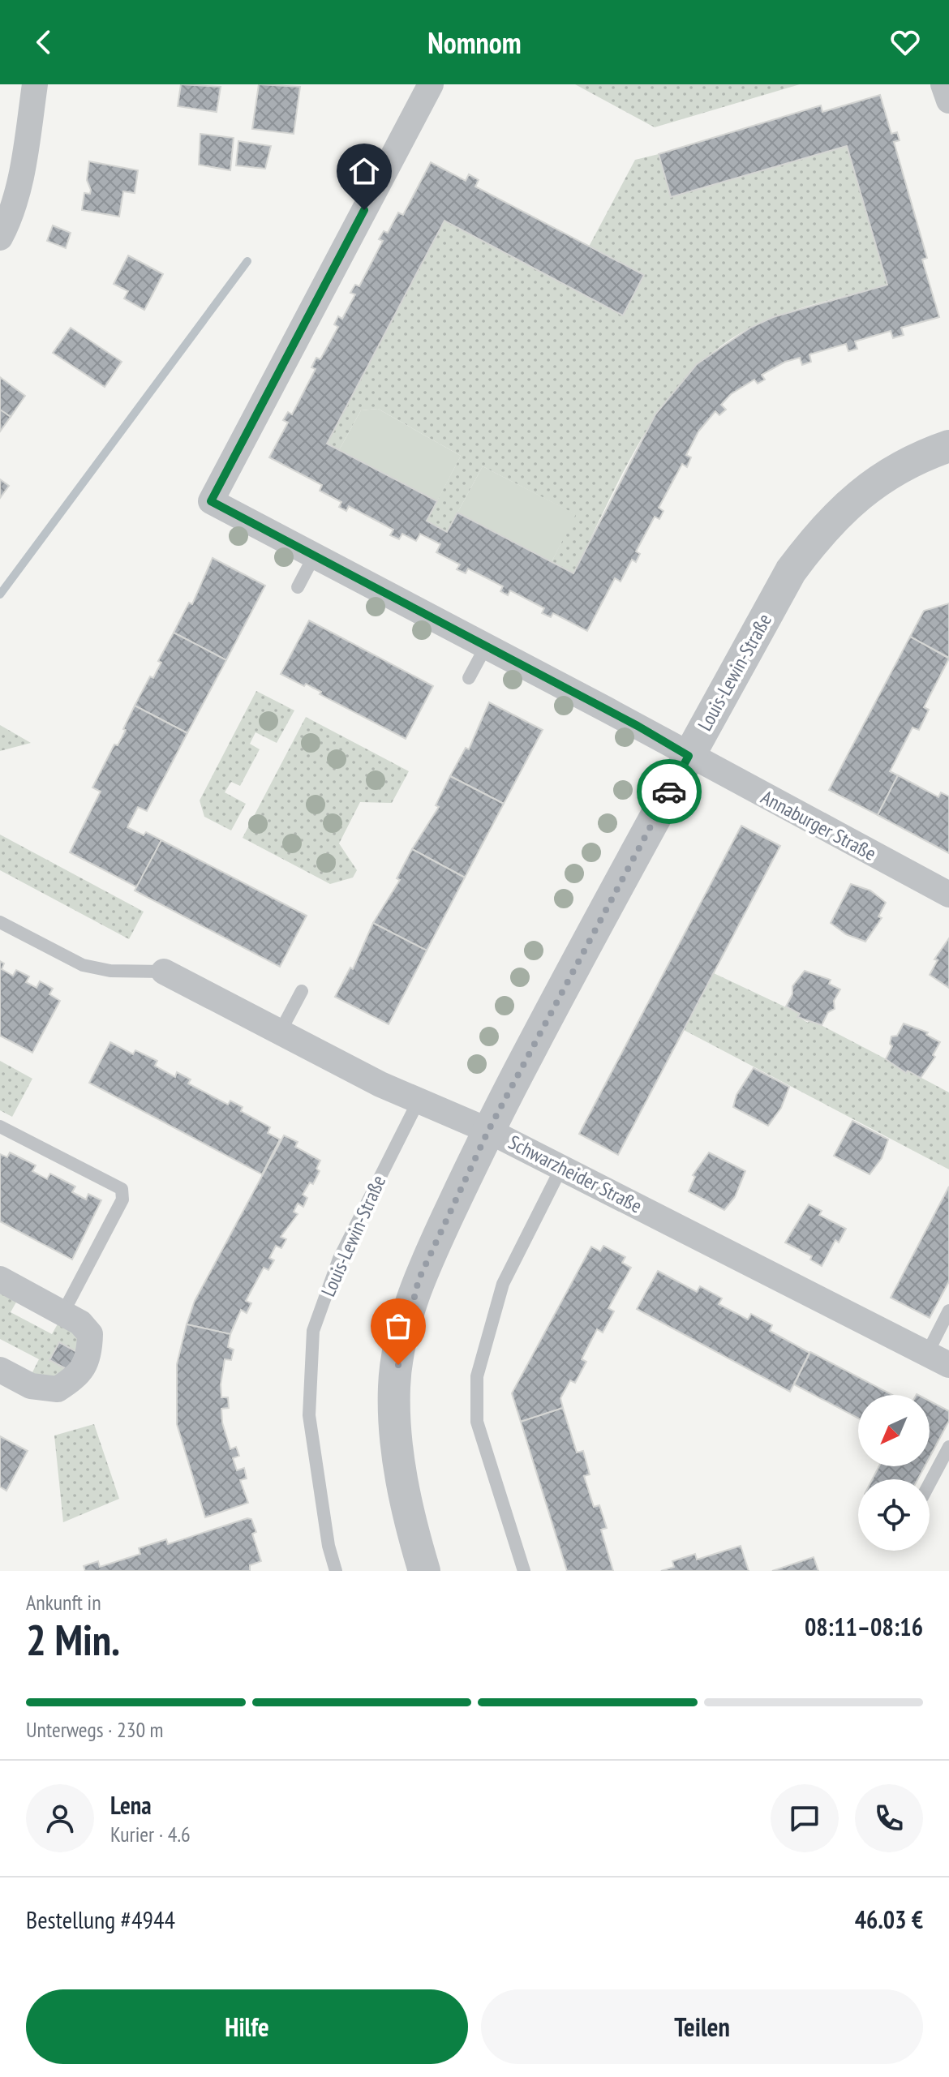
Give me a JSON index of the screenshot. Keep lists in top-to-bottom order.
{
  "streets": {
    "street": ["Louis-Lewin-Straße", "Annaburger Straße", "Schwarzheider Straße"]
  },
  "crossings": [
    ["Louis-Lewin-Straße", "Annaburger Straße"],
    ["Louis-Lewin-Straße", "Schwarzheider Straße"]
  ],
  "north": "bottom left",
  "page": {
    "header": "Nomnom",
    "heading": ["2 Min.", "Ankunft in", "08:11–08:16"],
    "panel": [
      "Lena",
      "Kurier · 4.6",
      "Bestellung #4944",
      "46.03 €"
    ],
    "bar": "Unterwegs · 230 m",
    "buttons": ["Hilfe", "Teilen"]
  }
}
